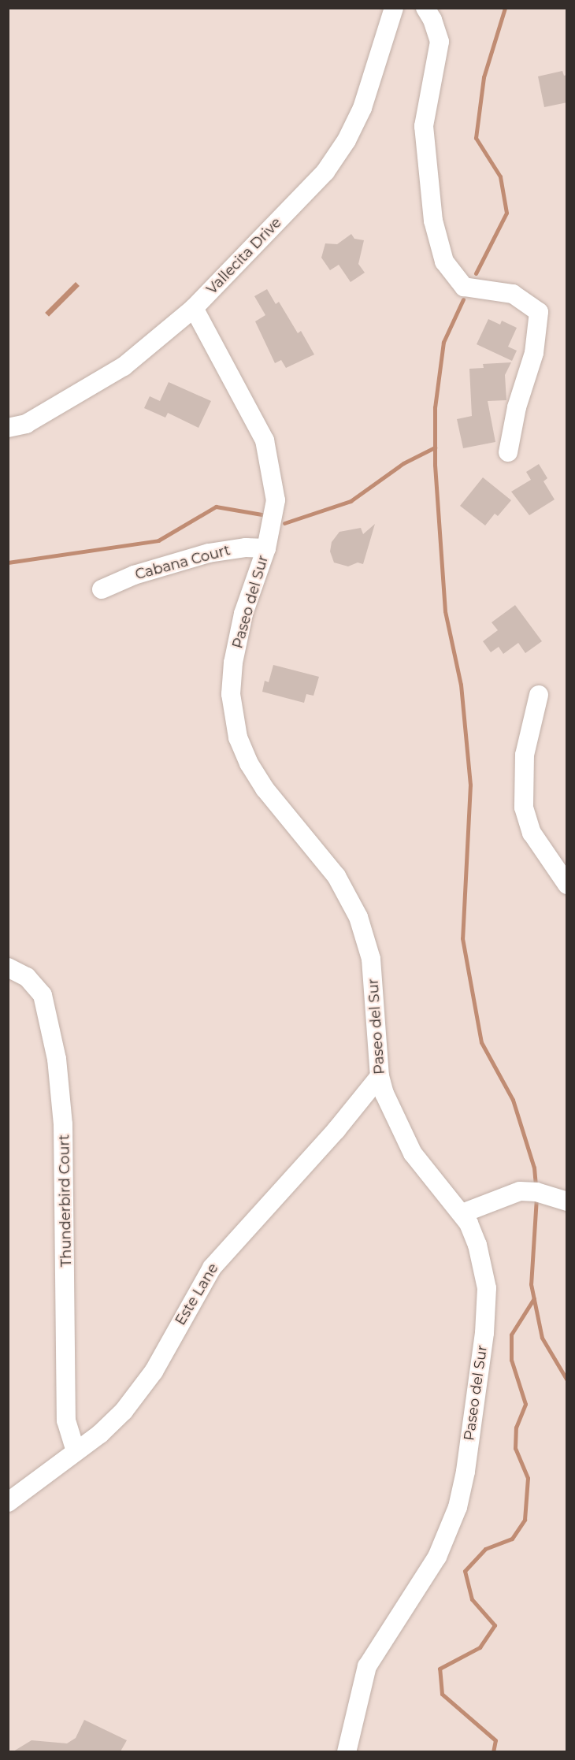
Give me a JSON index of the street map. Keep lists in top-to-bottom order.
{
  "streets": {
    "street": [
      "Vallecita Drive",
      "Cabana Court",
      "Paseo del Sur",
      "Thunderbird Court",
      "Este Lane"
    ]
  },
  "crossings": [
    ["Vallecita Drive", "Paseo del Sur"],
    ["Cabana Court", "Paseo del Sur"],
    ["Paseo del Sur", "Este Lane"],
    ["Thunderbird Court", "Este Lane"]
  ]
}
